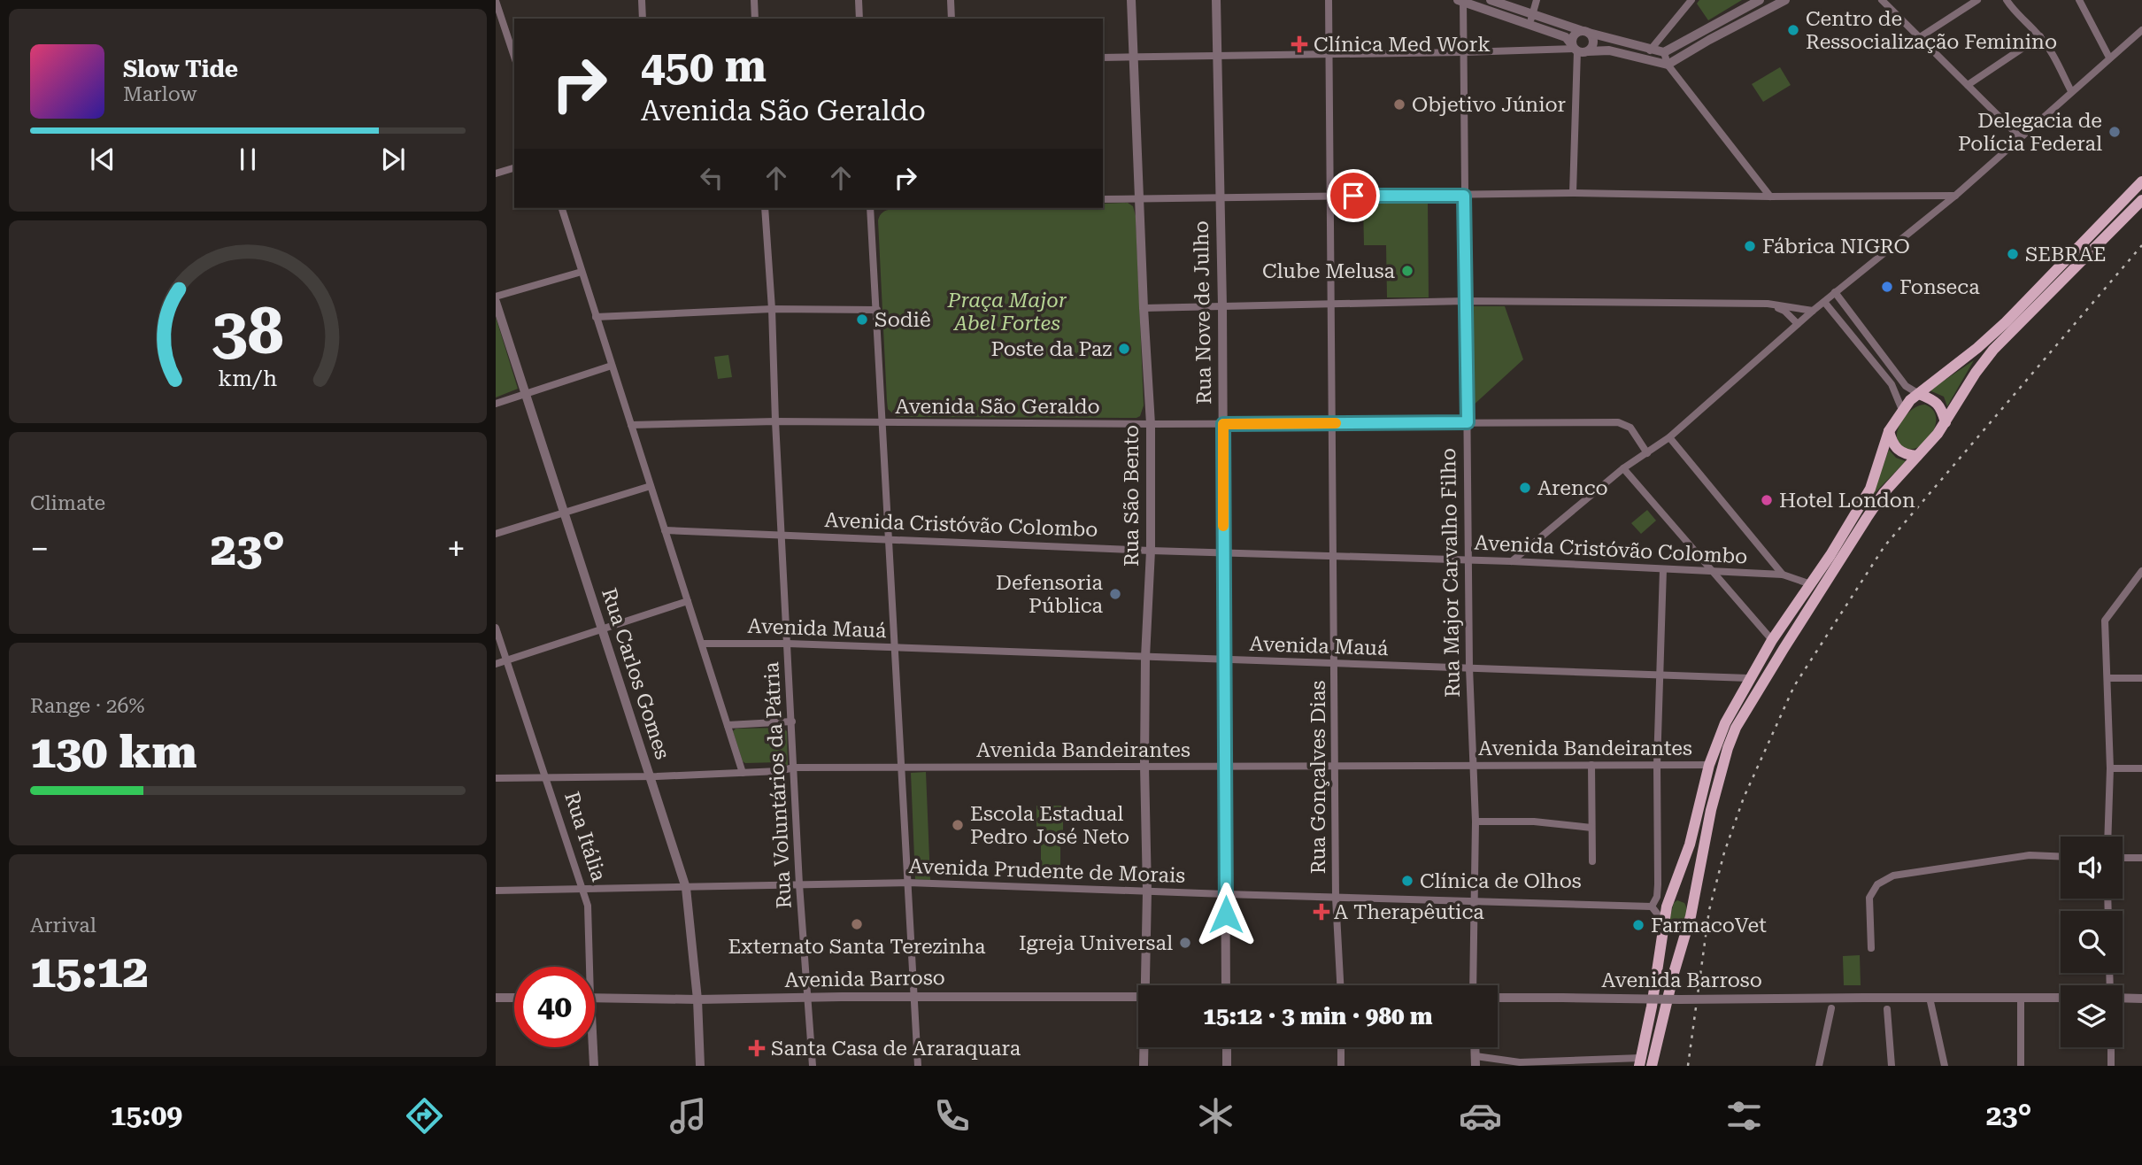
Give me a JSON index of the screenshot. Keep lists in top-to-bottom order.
{
  "streets": {
    "street": [
      "Rua Nove de Julho",
      "Avenida São Geraldo",
      "Rua São Bento",
      "Avenida Cristóvão Colombo",
      "Rua Major Carvalho Filho",
      "Avenida Mauá",
      "Rua Carlos Gomes",
      "Avenida Bandeirantes",
      "Rua Gonçalves Dias",
      "Rua Voluntários da Pátria",
      "Rua Itália",
      "Avenida Prudente de Morais",
      "Avenida Barroso"
    ]
  },
  "crossings": [
    ["Rua Nove de Julho", "Avenida São Geraldo"],
    ["Rua Nove de Julho", "Avenida Cristóvão Colombo"],
    ["Rua Nove de Julho", "Avenida Mauá"],
    ["Rua Nove de Julho", "Avenida Bandeirantes"],
    ["Rua Nove de Julho", "Avenida Prudente de Morais"],
    ["Avenida São Geraldo", "Rua São Bento"],
    ["Avenida São Geraldo", "Rua Major Carvalho Filho"],
    ["Avenida São Geraldo", "Rua Gonçalves Dias"],
    ["Avenida São Geraldo", "Rua Voluntários da Pátria"],
    ["Rua São Bento", "Avenida Cristóvão Colombo"],
    ["Rua São Bento", "Avenida Mauá"],
    ["Rua São Bento", "Avenida Bandeirantes"],
    ["Rua São Bento", "Avenida Prudente de Morais"],
    ["Avenida Cristóvão Colombo", "Rua Major Carvalho Filho"],
    ["Avenida Cristóvão Colombo", "Rua Gonçalves Dias"],
    ["Avenida Cristóvão Colombo", "Rua Voluntários da Pátria"],
    ["Rua Major Carvalho Filho", "Avenida Mauá"],
    ["Rua Major Carvalho Filho", "Avenida Bandeirantes"],
    ["Rua Major Carvalho Filho", "Avenida Prudente de Morais"],
    ["Avenida Mauá", "Rua Gonçalves Dias"],
    ["Avenida Mauá", "Rua Voluntários da Pátria"],
    ["Rua Carlos Gomes", "Avenida Bandeirantes"],
    ["Rua Carlos Gomes", "Avenida Prudente de Morais"],
    ["Rua Carlos Gomes", "Avenida Barroso"],
    ["Avenida Bandeirantes", "Rua Gonçalves Dias"],
    ["Avenida Bandeirantes", "Rua Voluntários da Pátria"],
    ["Avenida Bandeirantes", "Rua Itália"],
    ["Rua Gonçalves Dias", "Avenida Prudente de Morais"],
    ["Rua Voluntários da Pátria", "Avenida Prudente de Morais"],
    ["Rua Voluntários da Pátria", "Avenida Barroso"],
    ["Rua Itália", "Avenida Prudente de Morais"]
  ],
  "parks": ["Praça Major Abel Fortes"],
  "places": {
    "other": [
      "Centro de Ressocialização Feminino",
      "Objetivo Júnior",
      "Delegacia de Polícia Federal",
      "Fábrica NIGRO",
      "SEBRAE",
      "Clube Melusa",
      "Fonseca",
      "Sodiê",
      "Poste da Paz",
      "Arenco",
      "Hotel London",
      "Defensoria Pública",
      "Escola Estadual Pedro José Neto",
      "Clínica de Olhos",
      "Externato Santa Terezinha",
      "FarmacoVet",
      "Igreja Universal"
    ],
    "health": ["Clínica Med Work", "A Therapêutica", "Santa Casa de Araraquara"]
  },
  "page": {
    "turn": ["450 m", "Avenida São Geraldo"],
    "song": ["Slow Tide", "Marlow"],
    "tile": [
      "Climate",
      ["Range · 26%", "130 km"],
      ["Arrival", "15:12"]
    ],
    "heat": ["−", "23°", "+"],
    "limit": "40",
    "trip": "15:12 · 3 min · 980 m",
    "tabs": ["15:09", "23°"],
    "gauge": ["38", "km/h"]
  }
}
